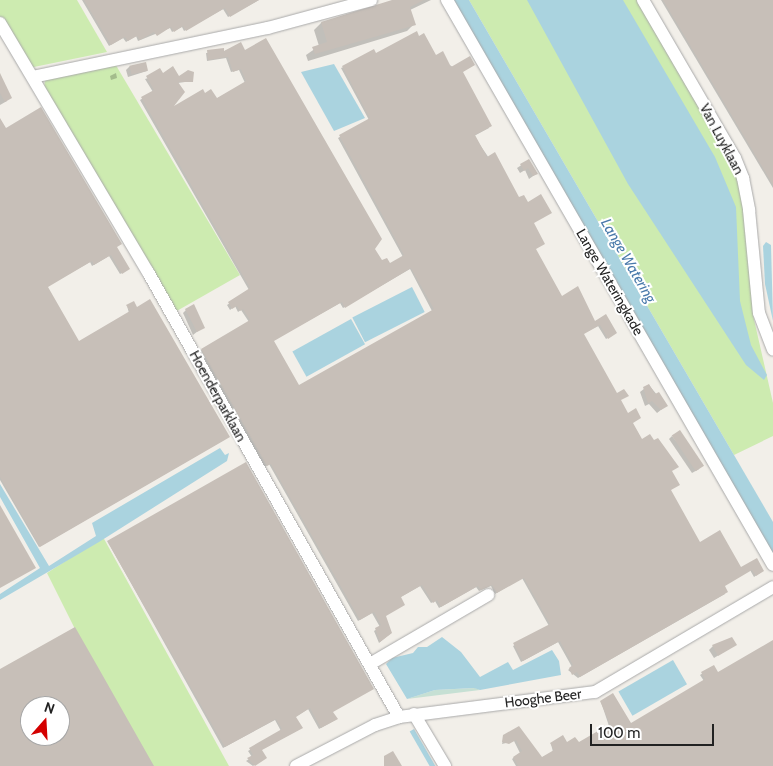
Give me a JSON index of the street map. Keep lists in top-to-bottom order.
{
  "streets": {
    "street": [
      "Van Luyklaan",
      "Lange Wateringkade",
      "Hoenderparklaan",
      "Hooghe Beer"
    ]
  },
  "crossings": [
    ["Hoenderparklaan", "Hooghe Beer"]
  ],
  "water": ["Lange Watering"],
  "scale_bar": "100 m",
  "north": "top"
}
